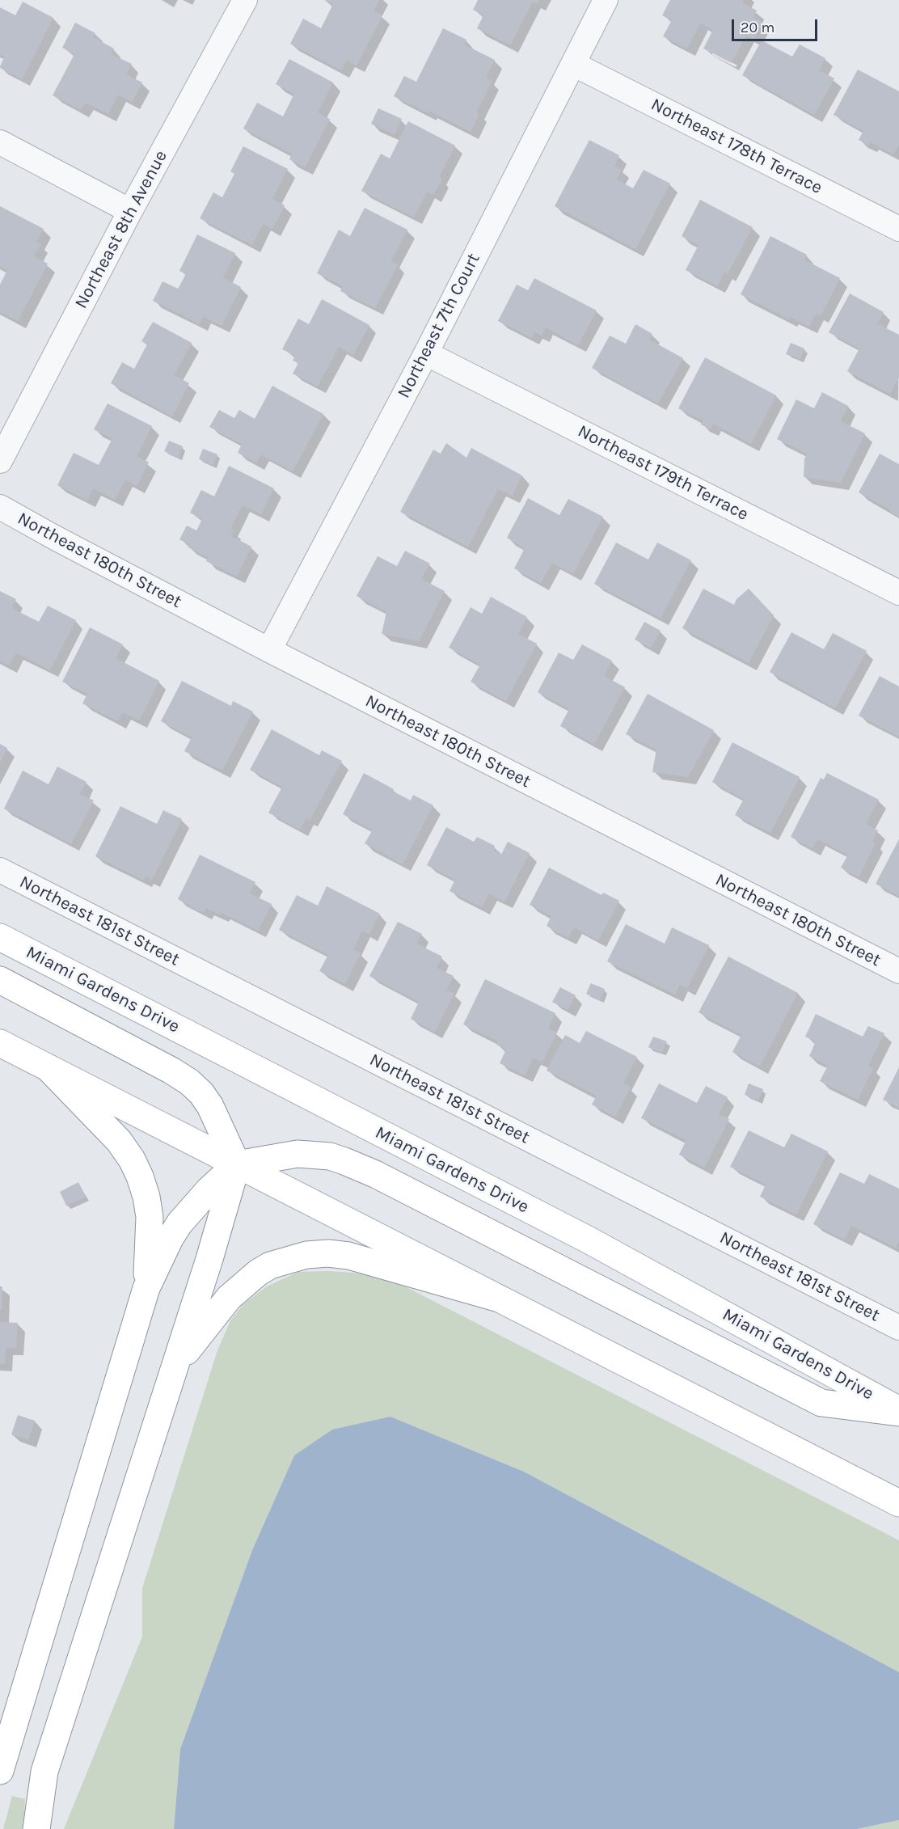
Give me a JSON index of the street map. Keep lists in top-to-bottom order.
{
  "streets": {
    "main road": ["Miami Gardens Drive"],
    "street": [
      "Northeast 178th Terrace",
      "Northeast 8th Avenue",
      "Northeast 7th Court",
      "Northeast 179th Terrace",
      "Northeast 180th Street",
      "Northeast 181st Street"
    ]
  },
  "crossings": [
    ["Northeast 178th Terrace", "Northeast 7th Court"],
    ["Northeast 7th Court", "Northeast 179th Terrace"],
    ["Northeast 7th Court", "Northeast 180th Street"]
  ],
  "scale_bar": "20 m"
}
